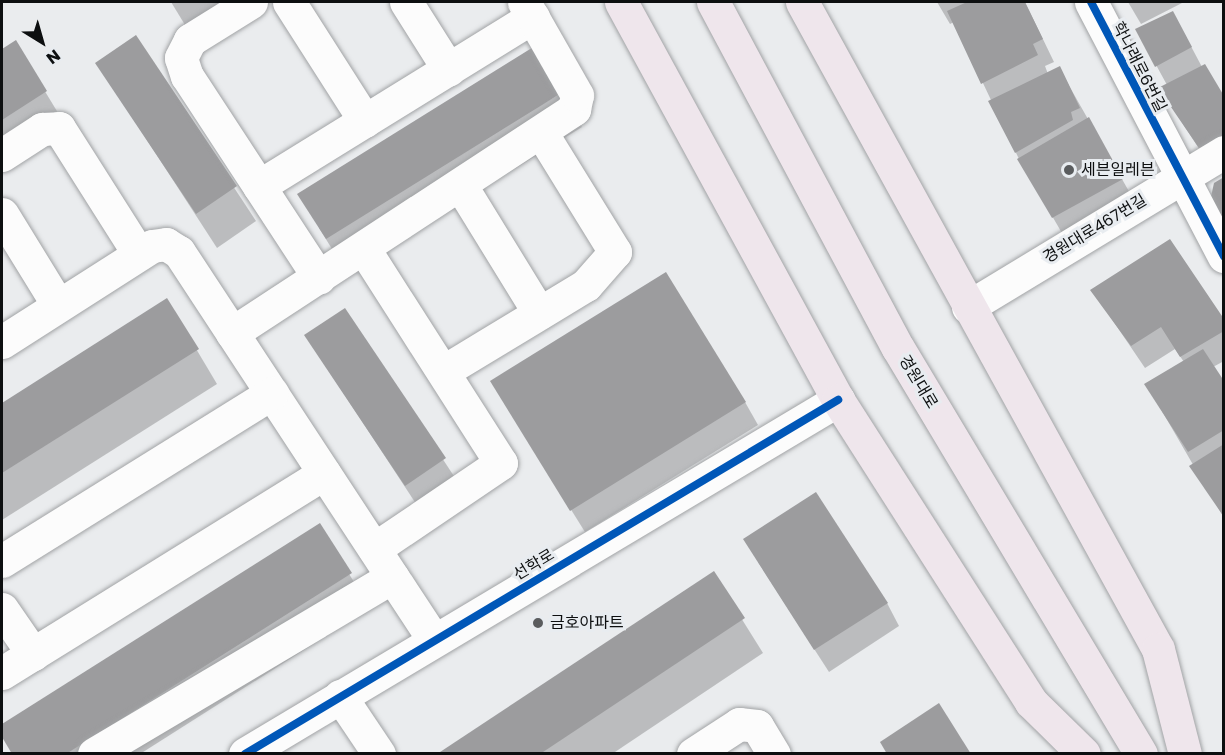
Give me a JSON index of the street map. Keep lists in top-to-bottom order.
{
  "streets": {
    "main road": ["경원대로"],
    "street": ["학나래로6번길", "경원대로467번길", "선학로"]
  },
  "crossings": [
    ["학나래로6번길", "경원대로467번길"]
  ],
  "places": ["세븐일레븐", "금호아파트"],
  "north": "bottom right"
}
